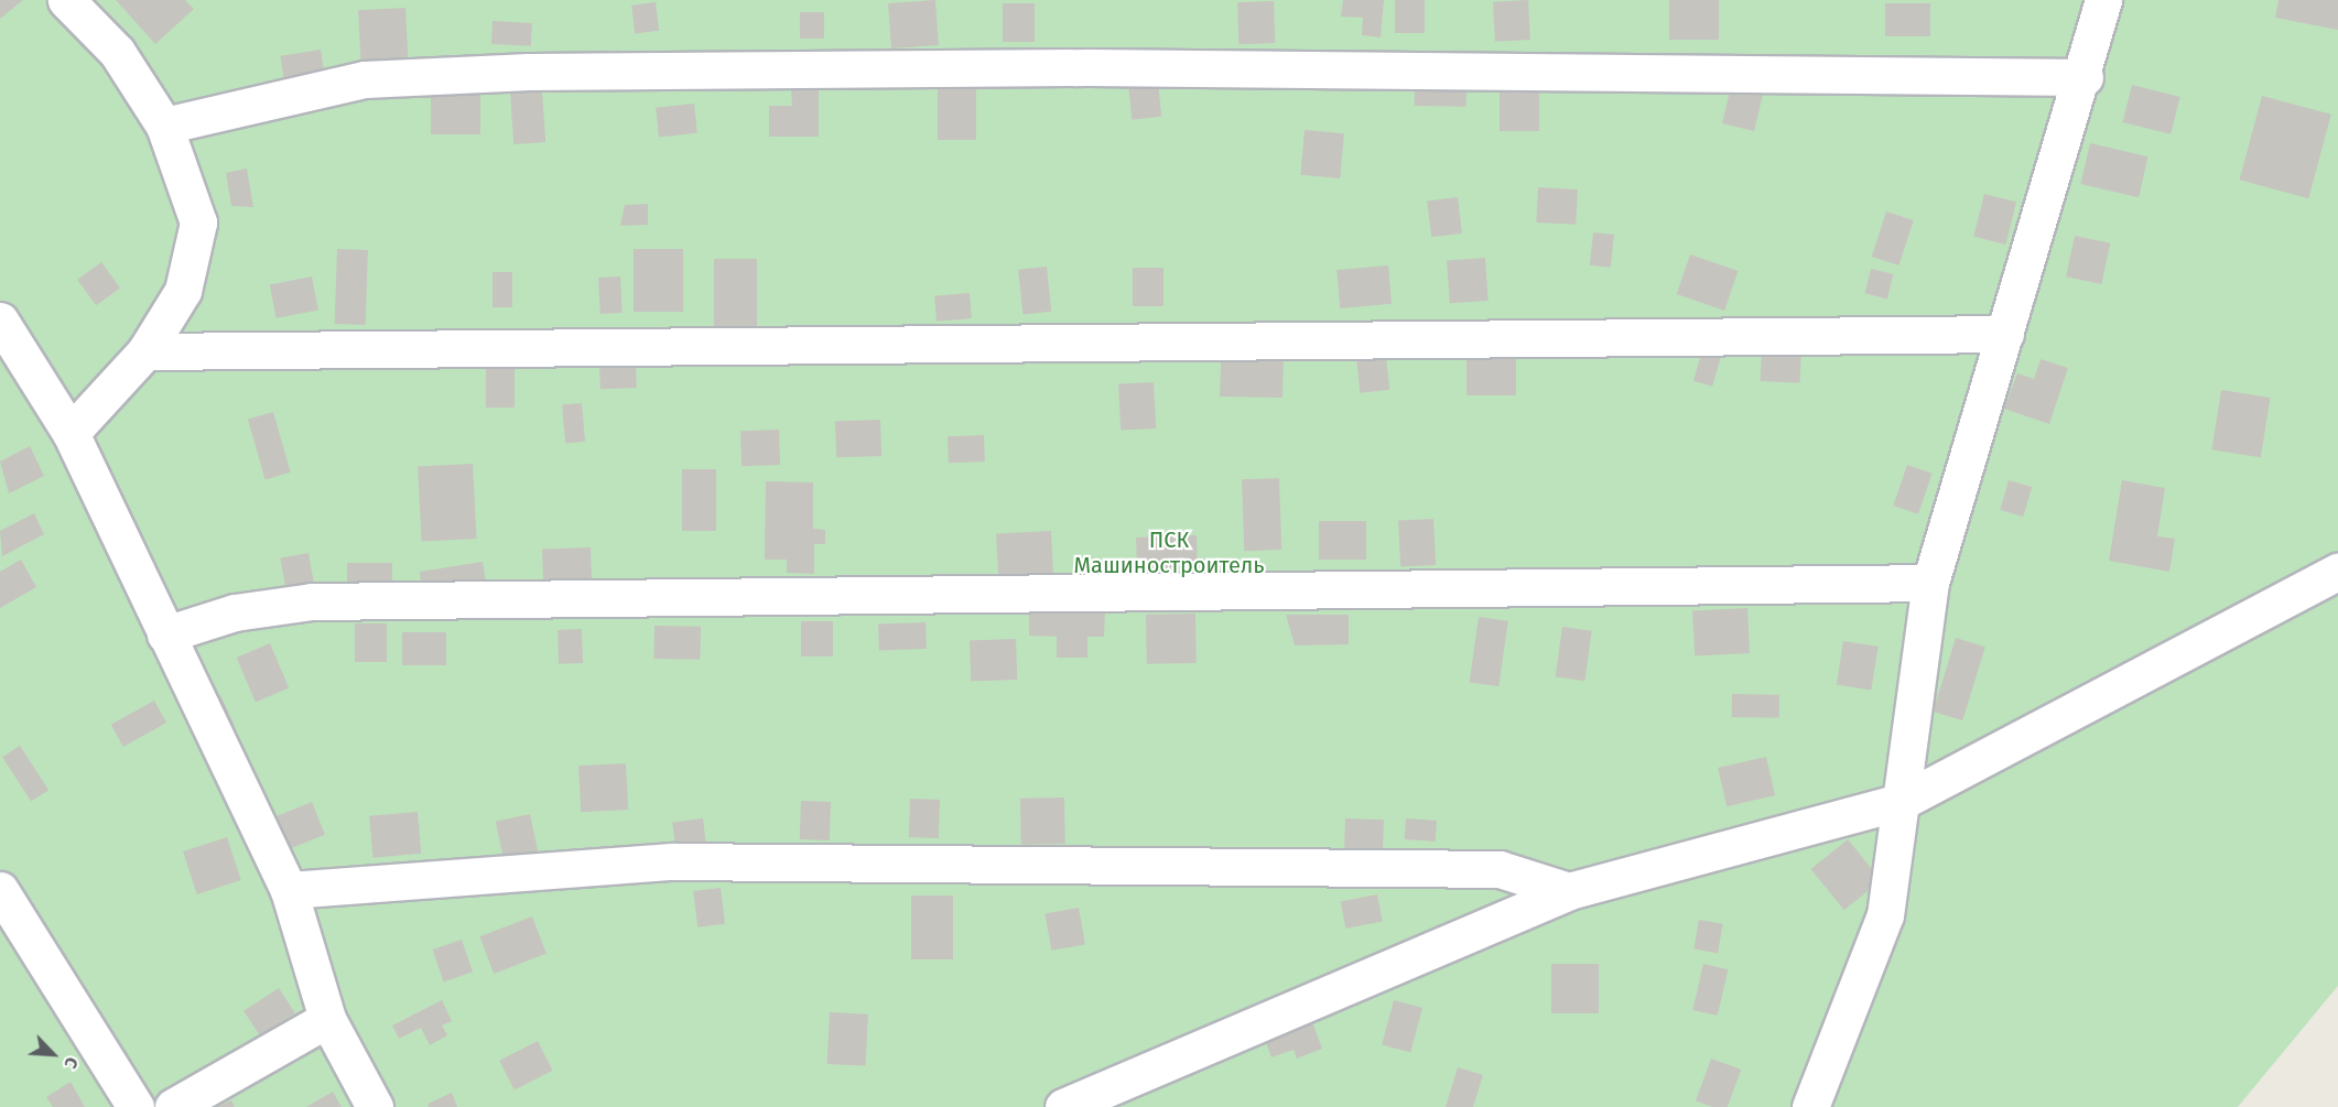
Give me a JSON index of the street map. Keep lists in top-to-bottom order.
{
  "parks": ["ПСК Машиностроитель"],
  "north": "bottom right"
}
